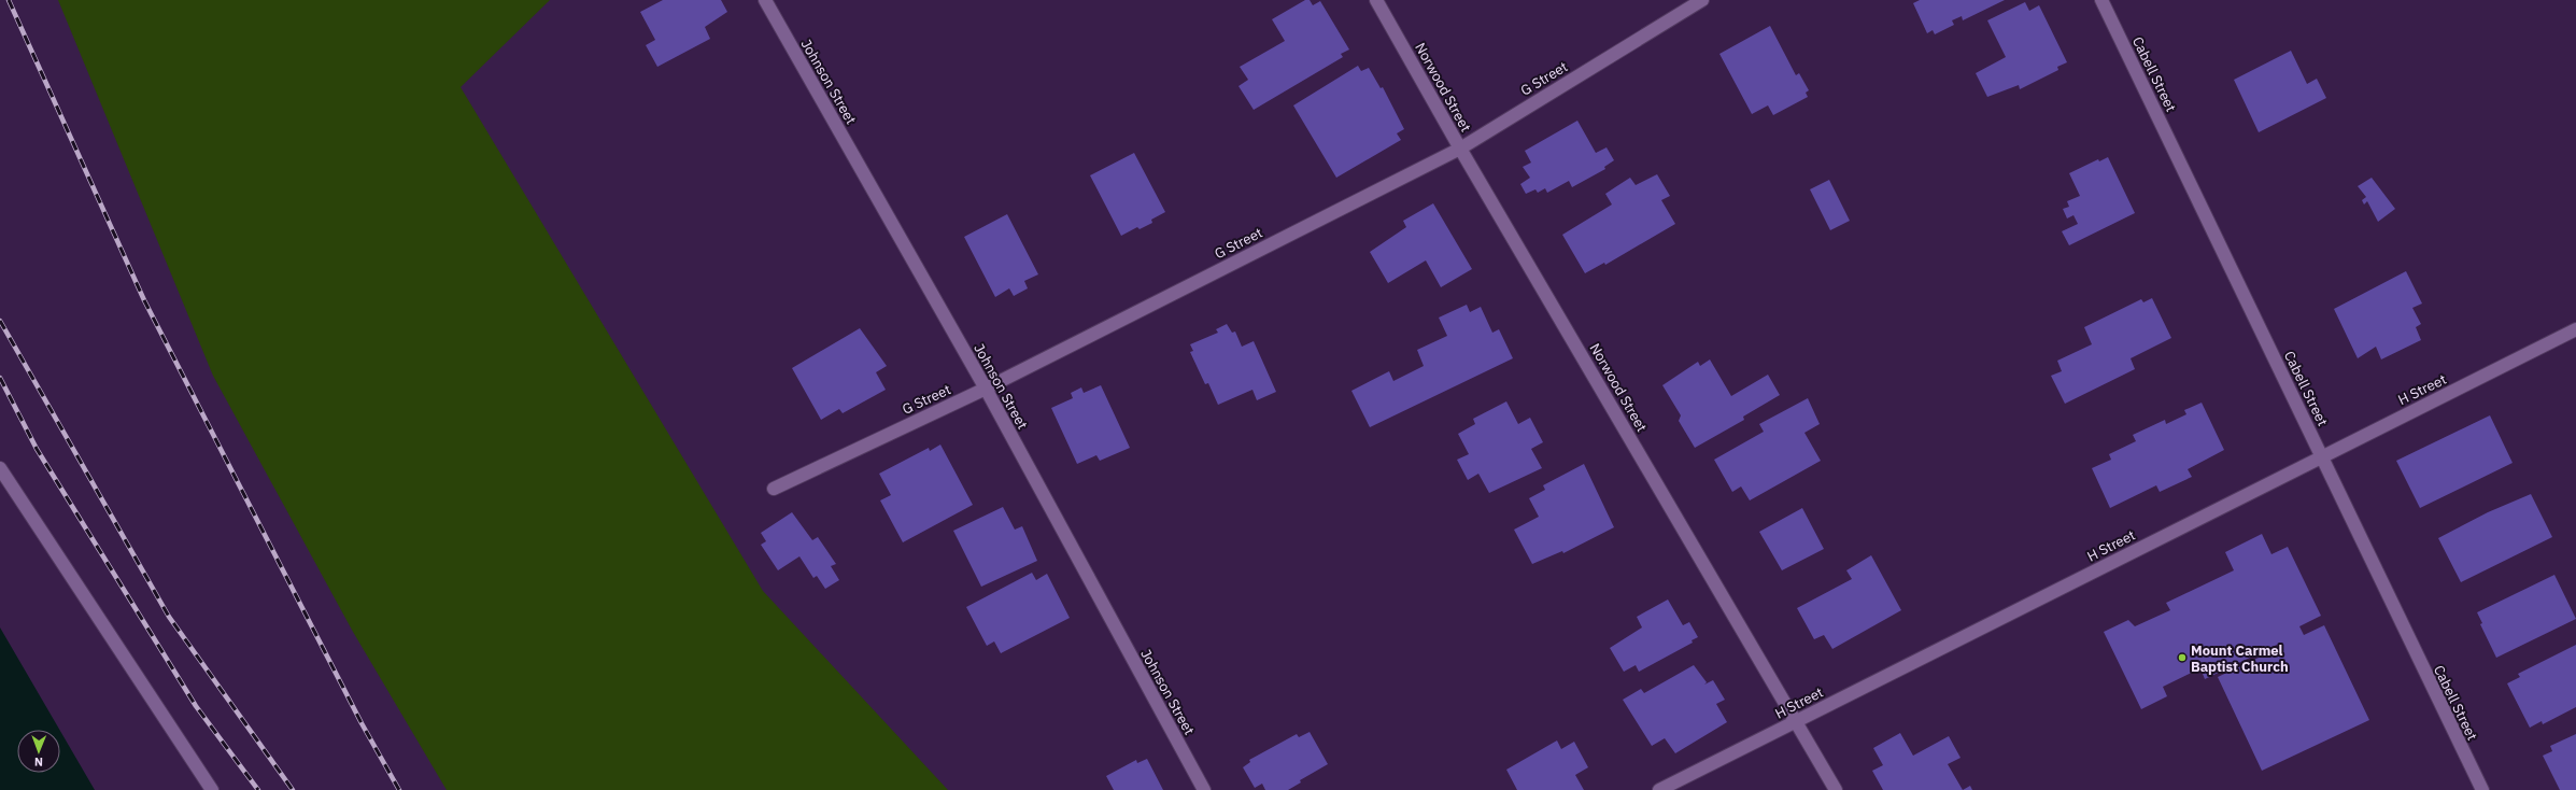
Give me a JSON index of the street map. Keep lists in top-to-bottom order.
{
  "streets": {
    "street": [
      "Cabell Street",
      "G Street",
      "Johnson Street",
      "Norwood Street",
      "H Street"
    ]
  },
  "crossings": [
    ["Cabell Street", "H Street"],
    ["G Street", "Johnson Street"],
    ["G Street", "Norwood Street"],
    ["Norwood Street", "H Street"]
  ],
  "places": ["Mount Carmel Baptist Church"],
  "north": "bottom"
}
